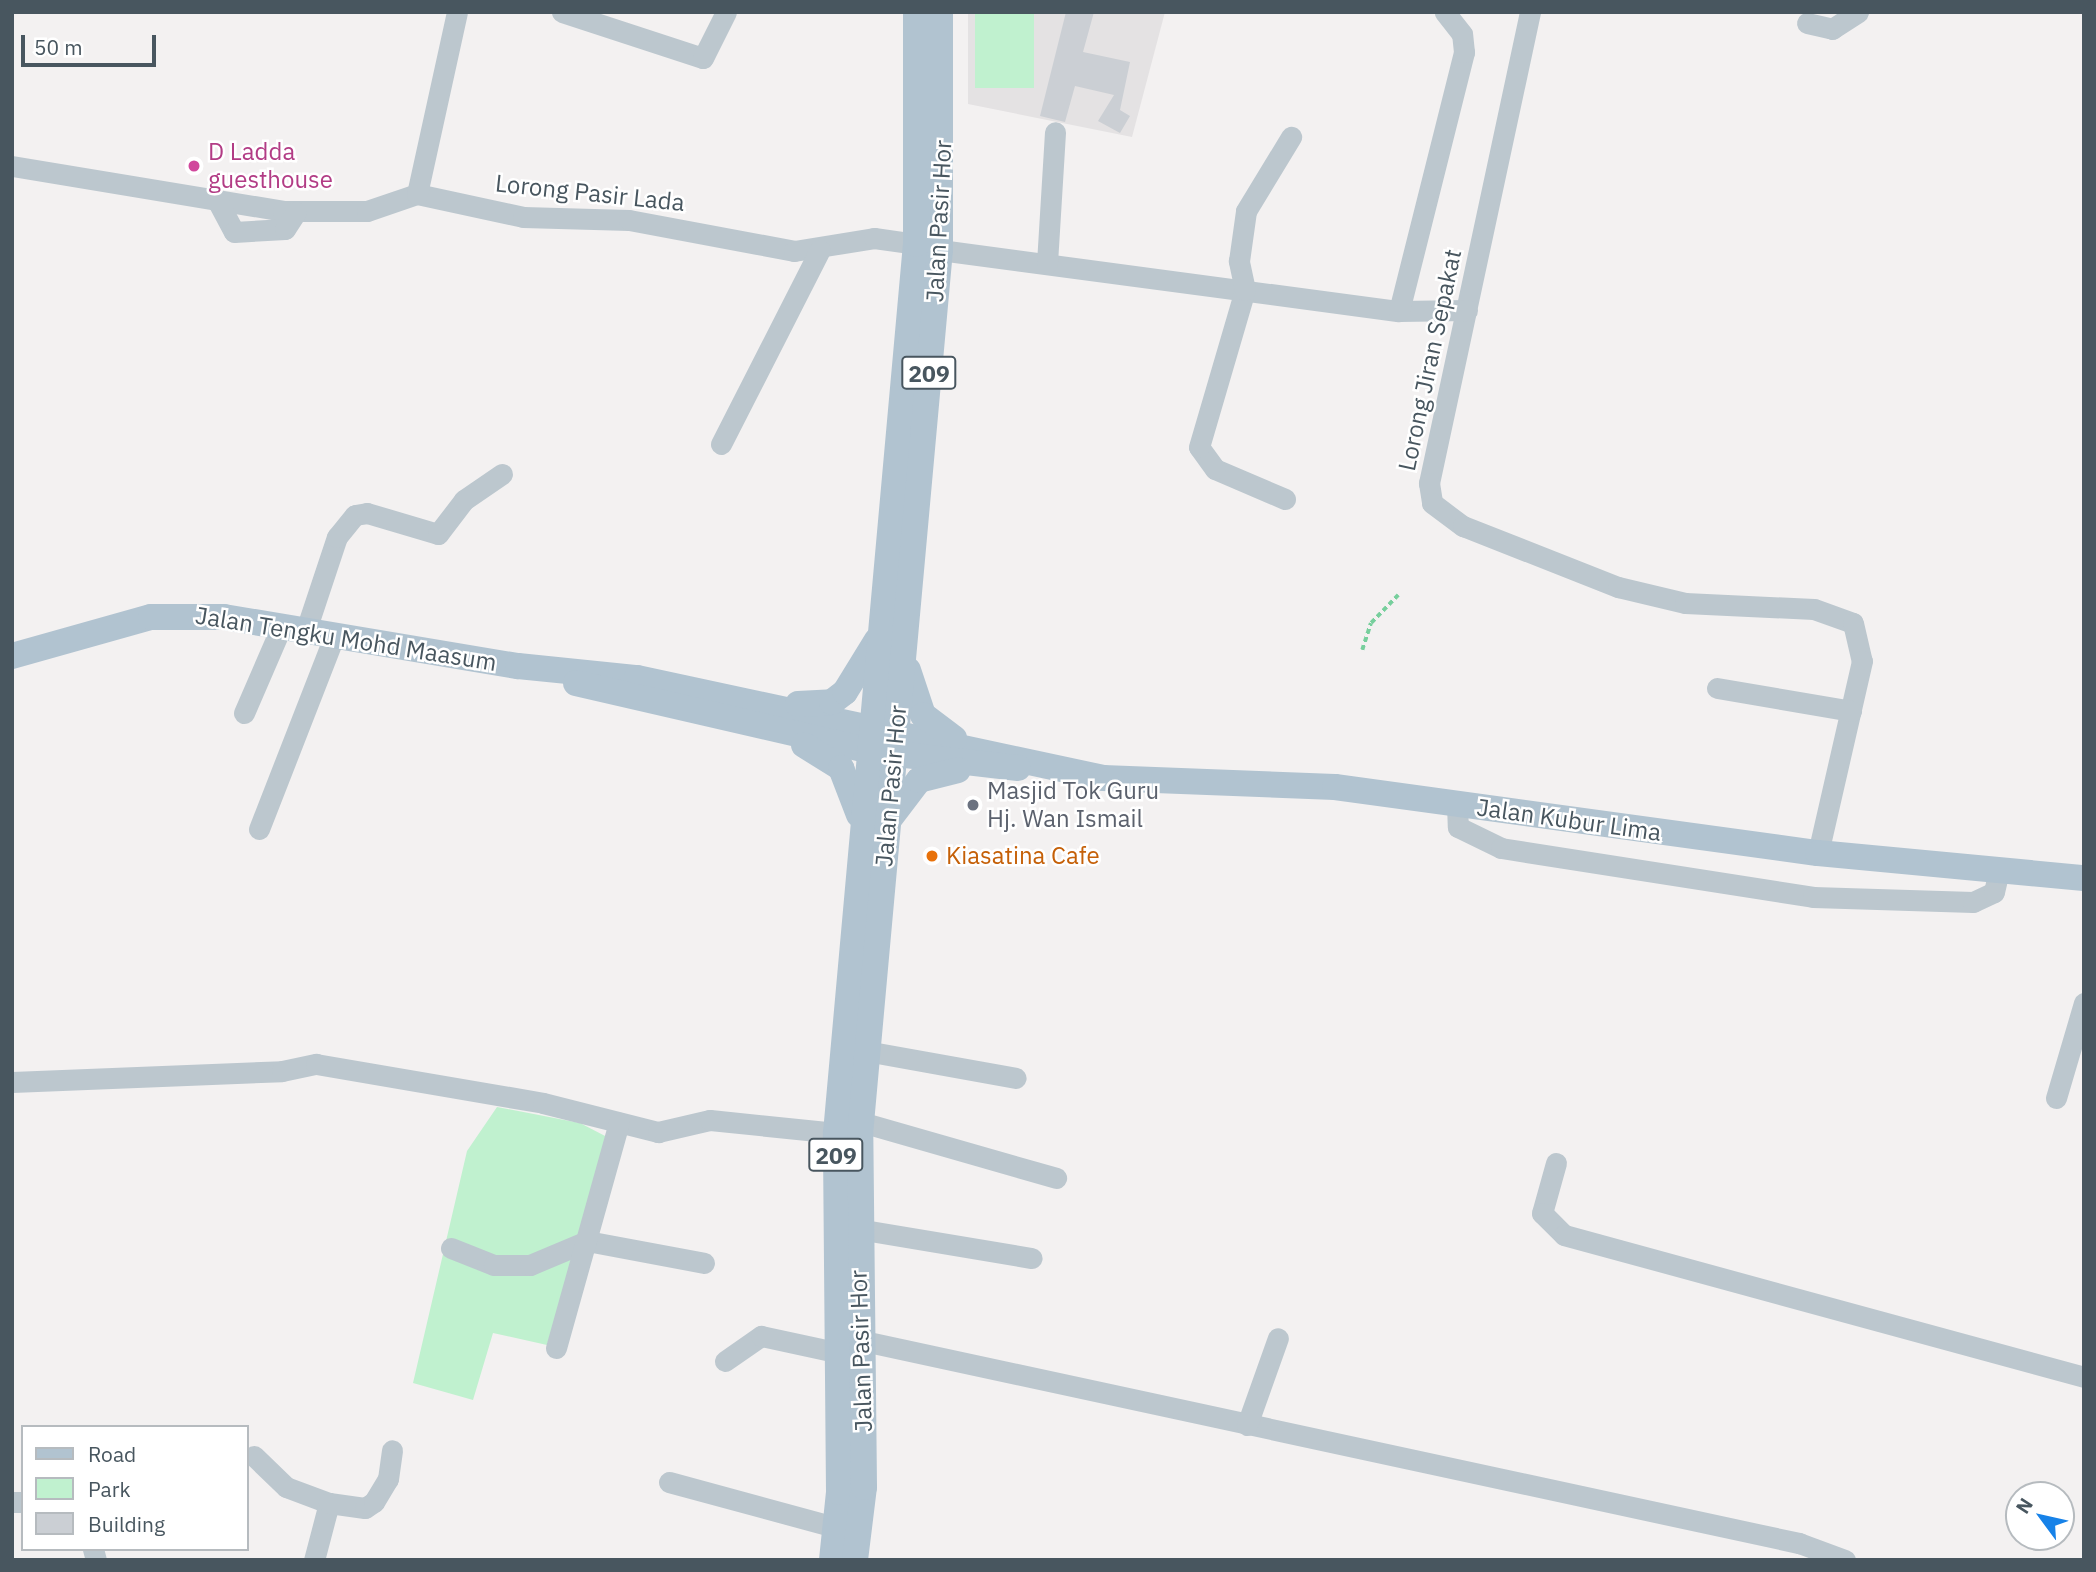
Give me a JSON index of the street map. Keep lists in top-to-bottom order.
{
  "streets": {
    "main road": [
      "Jalan Pasir Hor",
      "209",
      "Jalan Tengku Mohd Maasum",
      "Jalan Kubur Lima"
    ],
    "street": ["Lorong Pasir Lada", "Lorong Jiran Sepakat"]
  },
  "crossings": [
    ["Lorong Pasir Lada", "Jalan Pasir Hor"],
    ["Lorong Pasir Lada", "Lorong Jiran Sepakat"],
    ["Jalan Pasir Hor", "Jalan Tengku Mohd Maasum"],
    ["Jalan Pasir Hor", "Jalan Kubur Lima"],
    ["Lorong Jiran Sepakat", "Jalan Kubur Lima"],
    ["Jalan Tengku Mohd Maasum", "Jalan Kubur Lima"]
  ],
  "places": ["D Ladda guesthouse", "Masjid Tok Guru Hj. Wan Ismail", "Kiasatina Cafe"],
  "legend": ["Road", "Park", "Building"],
  "scale_bar": "50 m",
  "north": "top left"
}
